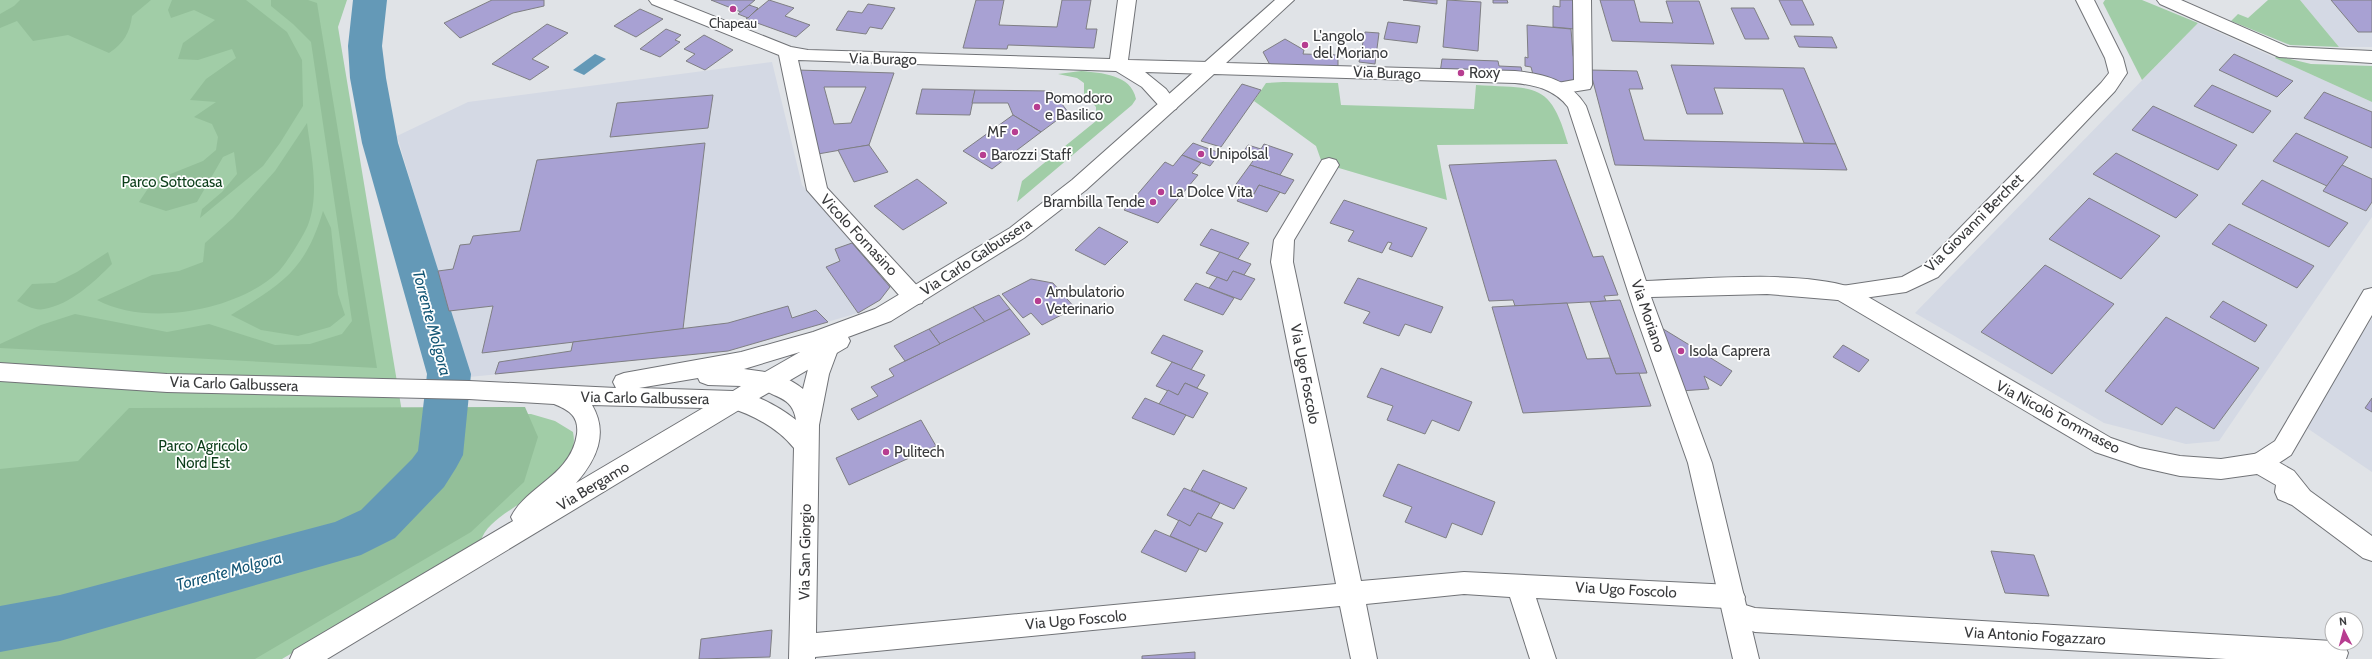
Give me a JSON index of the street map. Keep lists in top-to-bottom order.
{
  "streets": {
    "street": [
      "Via Burago",
      "Via Giovanni Berchet",
      "Vicolo Fornasino",
      "Via Carlo Galbussera",
      "Via Moriano",
      "Via Ugo Foscolo",
      "Via Nicolò Tommaseo",
      "Via Bergamo",
      "Via San Giorgio",
      "Via Antonio Fogazzaro"
    ]
  },
  "crossings": [
    ["Via Burago", "Vicolo Fornasino"],
    ["Via Burago", "Via Carlo Galbussera"],
    ["Via Burago", "Via Moriano"],
    ["Via Giovanni Berchet", "Via Nicolò Tommaseo"],
    ["Vicolo Fornasino", "Via Carlo Galbussera"],
    ["Via Carlo Galbussera", "Via Bergamo"],
    ["Via Carlo Galbussera", "Via San Giorgio"],
    ["Via Moriano", "Via Ugo Foscolo"],
    ["Via Moriano", "Via Antonio Fogazzaro"],
    ["Via Ugo Foscolo", "Via San Giorgio"],
    ["Via Ugo Foscolo", "Via Antonio Fogazzaro"],
    ["Via Bergamo", "Via San Giorgio"]
  ],
  "water": ["Torrente Molgora"],
  "parks": ["Parco Sottocasa", "Parco Agricolo Nord Est"],
  "places": [
    "Chapeau",
    "L'angolo del Moriano",
    "Roxy",
    "Pomodoro e Basilico",
    "MF",
    "Unipolsal",
    "Barozzi Staff",
    "La Dolce Vita",
    "Brambilla Tende",
    "Ambulatorio Veterinario",
    "Isola Caprera",
    "Pulitech"
  ],
  "north": "top"
}
